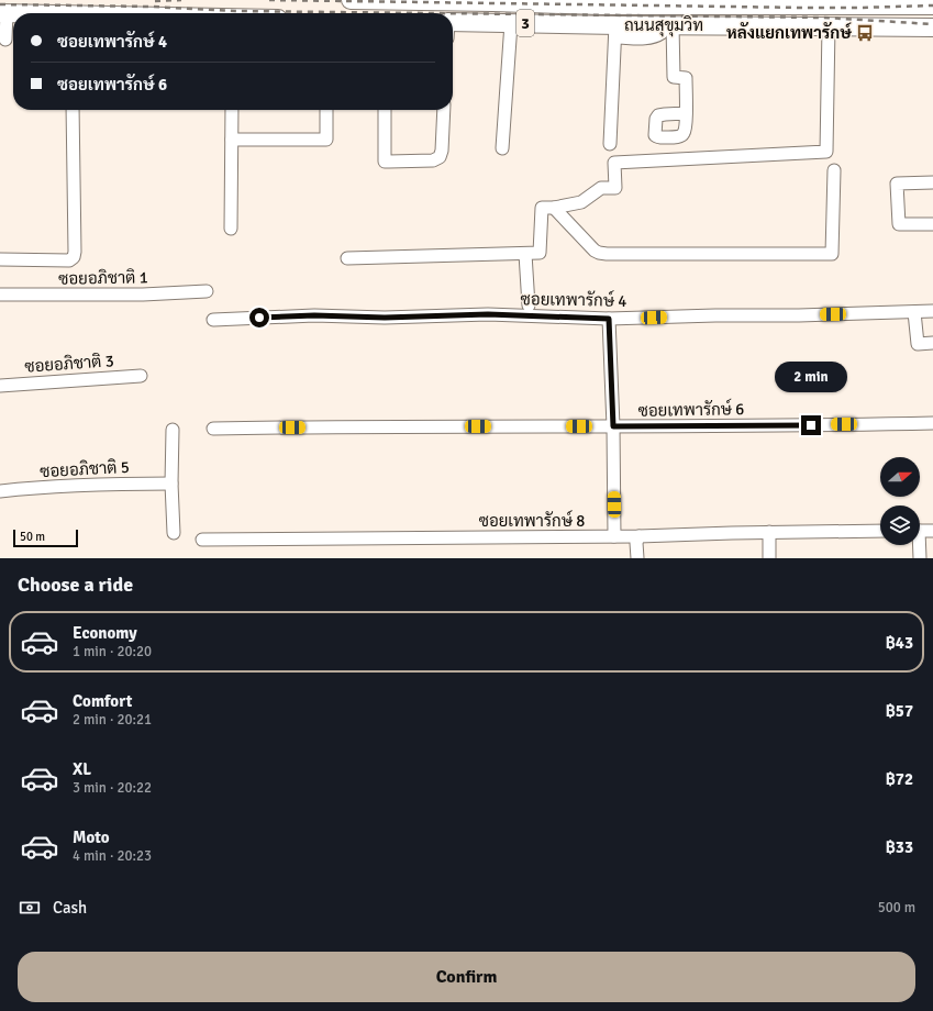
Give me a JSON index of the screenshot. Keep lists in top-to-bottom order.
{
  "streets": {
    "highway": ["3", "ถนนสุขุมวิท"],
    "street": [
      "ซอยอภิชาติ 1",
      "ซอยเทพารักษ์ 4",
      "ซอยอภิชาติ 3",
      "ซอยเทพารักษ์ 6",
      "ซอยอภิชาติ 5",
      "ซอยเทพารักษ์ 8"
    ]
  },
  "places": {
    "bus stop": ["หลังแยกเทพารักษ์"]
  },
  "scale_bar": "50 m",
  "north": "right",
  "page": {
    "banner": ["ซอยเทพารักษ์ 4", "ซอยเทพารักษ์ 6"],
    "bubble": "2 min",
    "scale": "50 m",
    "heading": "Choose a ride",
    "list": [
      {
        "name": "Economy",
        "note": "1 min · 20:20",
        "value": "฿43"
      },
      {
        "name": "Comfort",
        "note": "2 min · 20:21",
        "value": "฿57"
      },
      {
        "name": "XL",
        "note": "3 min · 20:22",
        "value": "฿72"
      },
      {
        "name": "Moto",
        "note": "4 min · 20:23",
        "value": "฿33"
      }
    ],
    "pay": ["Cash", "500 m"],
    "buttons": "Confirm"
  }
}
